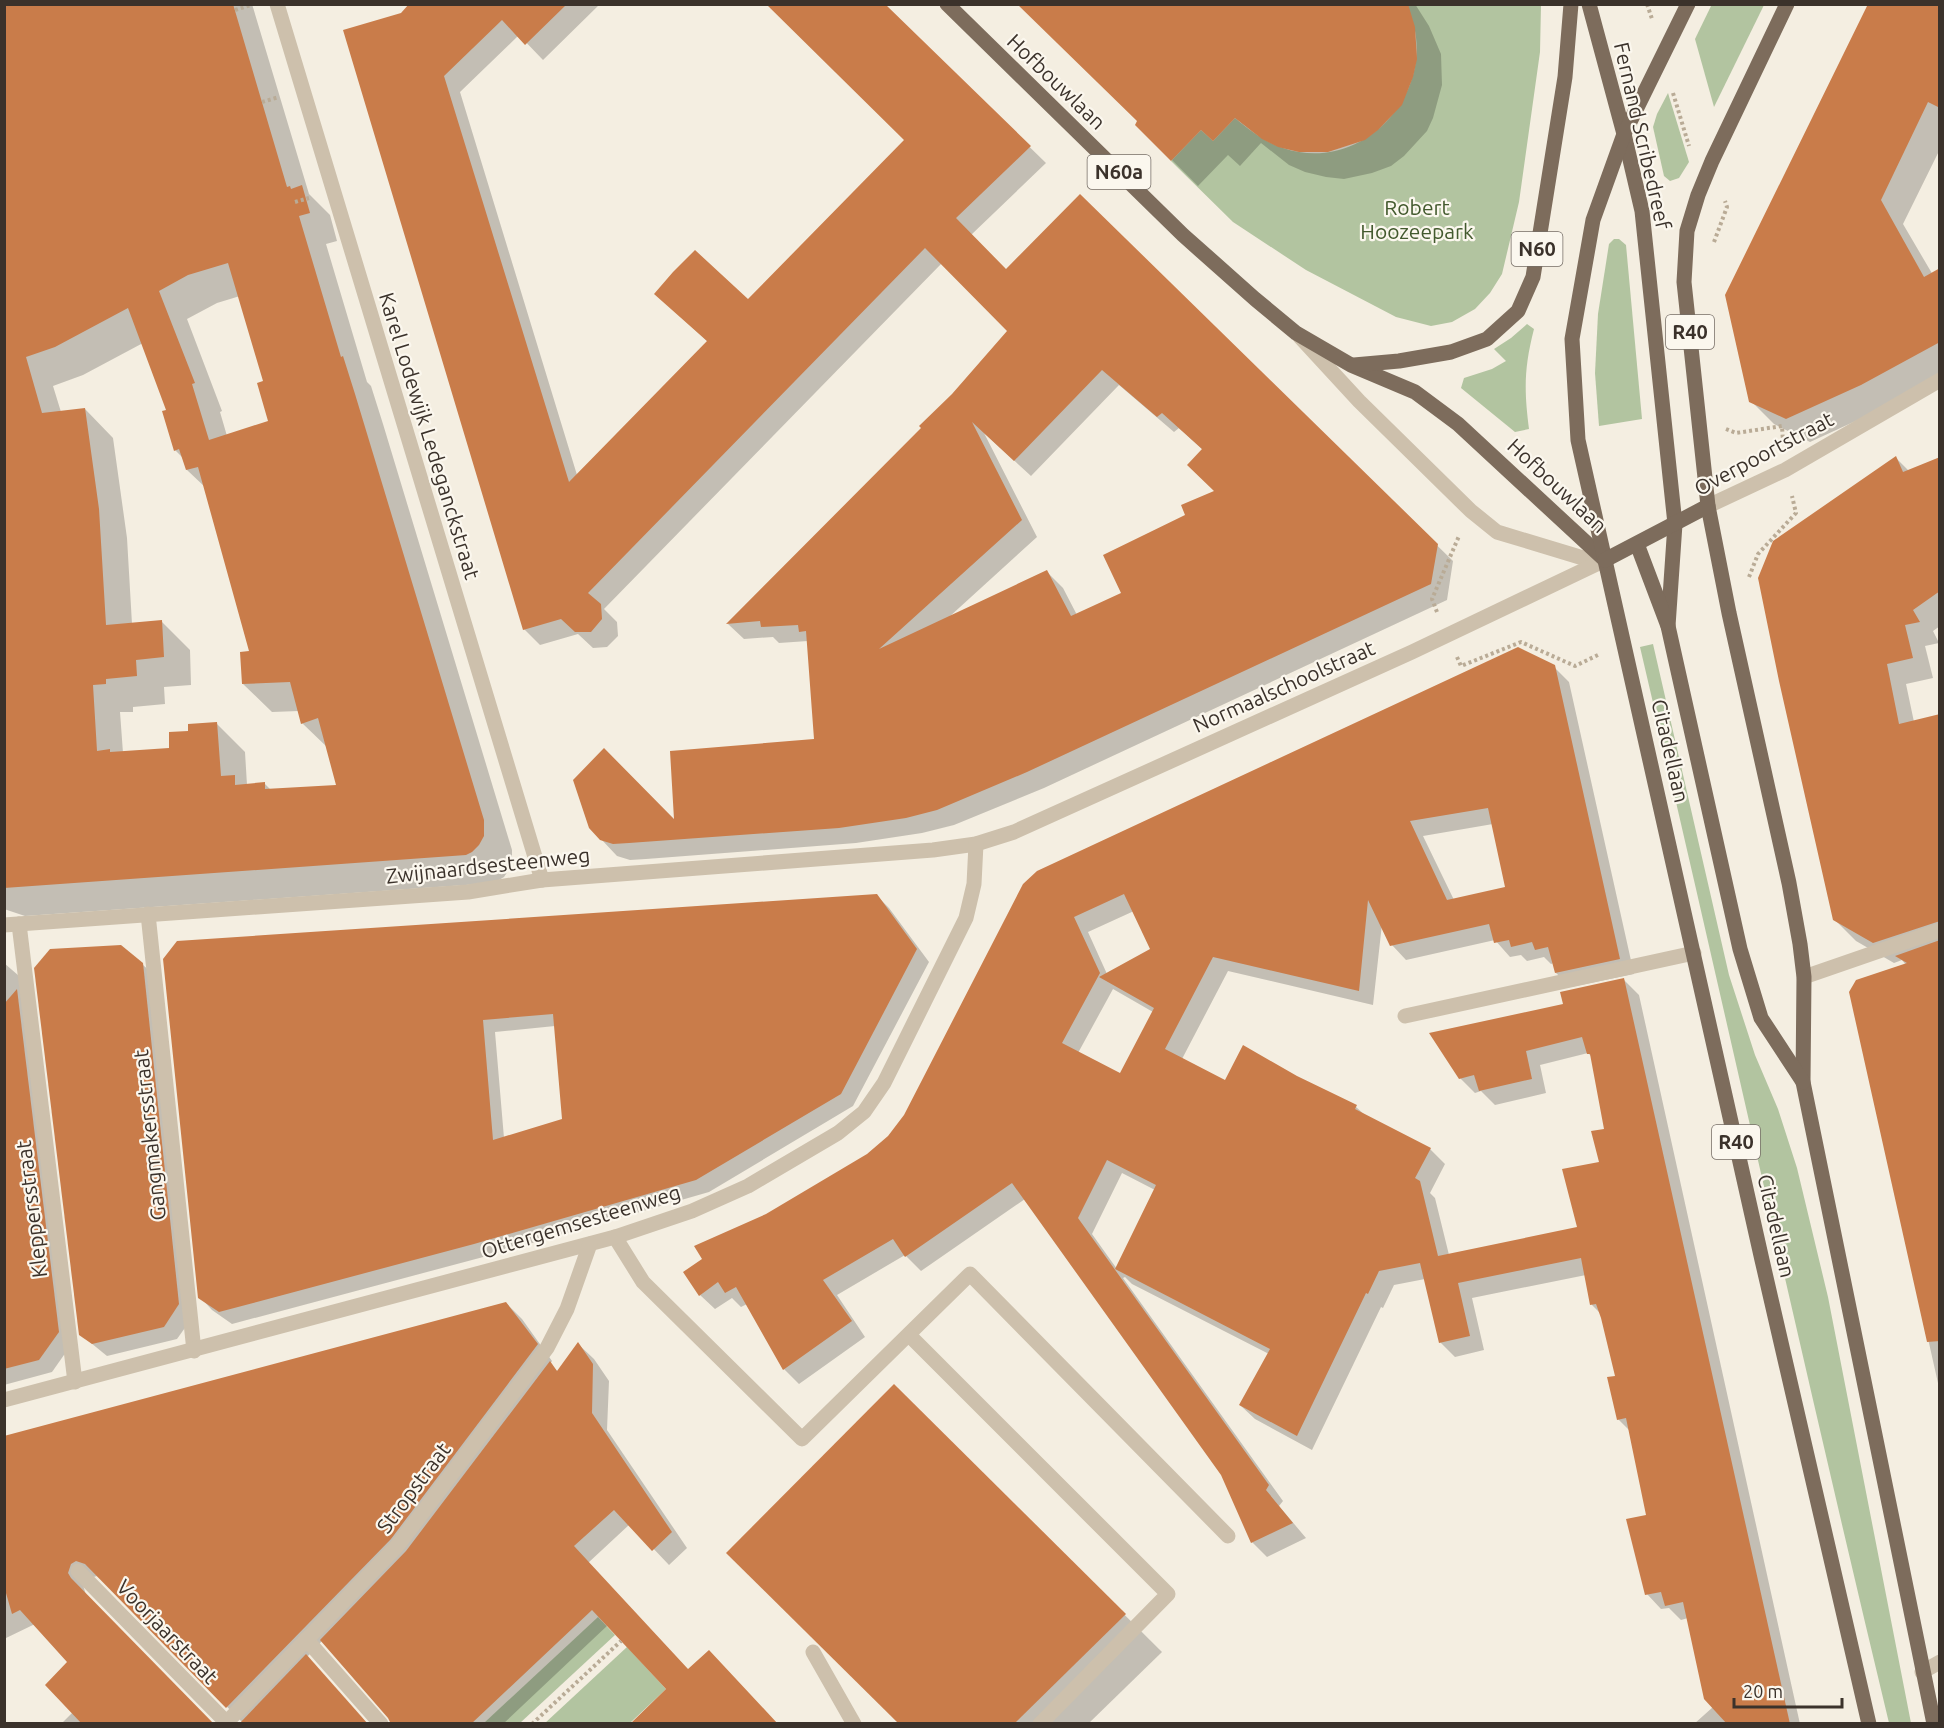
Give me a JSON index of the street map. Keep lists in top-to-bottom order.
{
  "streets": {
    "main road": [
      "Hofbouwlaan",
      "Fernand Scribedreef",
      "N60a",
      "N60",
      "R40",
      "Overpoortstraat",
      "Citadellaan"
    ],
    "street": [
      "Karel Lodewijk Ledeganckstraat",
      "Normaalschoolstraat",
      "Zwijnaardsesteenweg",
      "Gangmakersstraat",
      "Kleppersstraat",
      "Ottergemsesteenweg",
      "Stropstraat",
      "Voorjaarstraat"
    ]
  },
  "crossings": [
    ["Hofbouwlaan", "N60"],
    ["Hofbouwlaan", "R40"],
    ["Hofbouwlaan", "Overpoortstraat"],
    ["Hofbouwlaan", "Normaalschoolstraat"],
    ["Hofbouwlaan", "Citadellaan"],
    ["Fernand Scribedreef", "R40"],
    ["Fernand Scribedreef", "Overpoortstraat"],
    ["Fernand Scribedreef", "Citadellaan"],
    ["R40", "Overpoortstraat"],
    ["R40", "Normaalschoolstraat"],
    ["R40", "Citadellaan"],
    ["Karel Lodewijk Ledeganckstraat", "Zwijnaardsesteenweg"],
    ["Overpoortstraat", "Normaalschoolstraat"],
    ["Overpoortstraat", "Citadellaan"],
    ["Normaalschoolstraat", "Citadellaan"],
    ["Normaalschoolstraat", "Zwijnaardsesteenweg"],
    ["Normaalschoolstraat", "Ottergemsesteenweg"],
    ["Zwijnaardsesteenweg", "Gangmakersstraat"],
    ["Zwijnaardsesteenweg", "Kleppersstraat"],
    ["Zwijnaardsesteenweg", "Ottergemsesteenweg"],
    ["Gangmakersstraat", "Ottergemsesteenweg"],
    ["Kleppersstraat", "Ottergemsesteenweg"],
    ["Ottergemsesteenweg", "Stropstraat"],
    ["Stropstraat", "Voorjaarstraat"]
  ],
  "parks": ["Robert Hoozeepark"],
  "scale_bar": "20 m"
}
